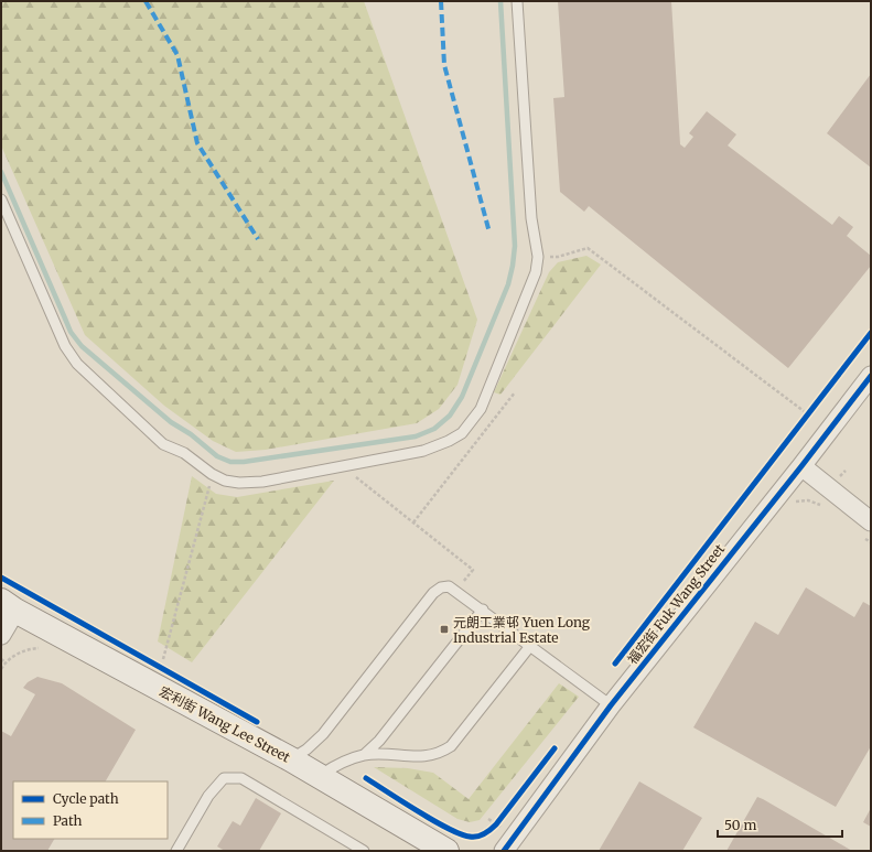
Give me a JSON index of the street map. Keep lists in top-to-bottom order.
{
  "streets": {
    "street": ["福宏街 Fuk Wang Street", "宏利街 Wang Lee Street"]
  },
  "places": {
    "transit": ["元朗工業邨 Yuen Long Industrial Estate"]
  },
  "legend": ["Cycle path", "Path"],
  "scale_bar": "50 m"
}
